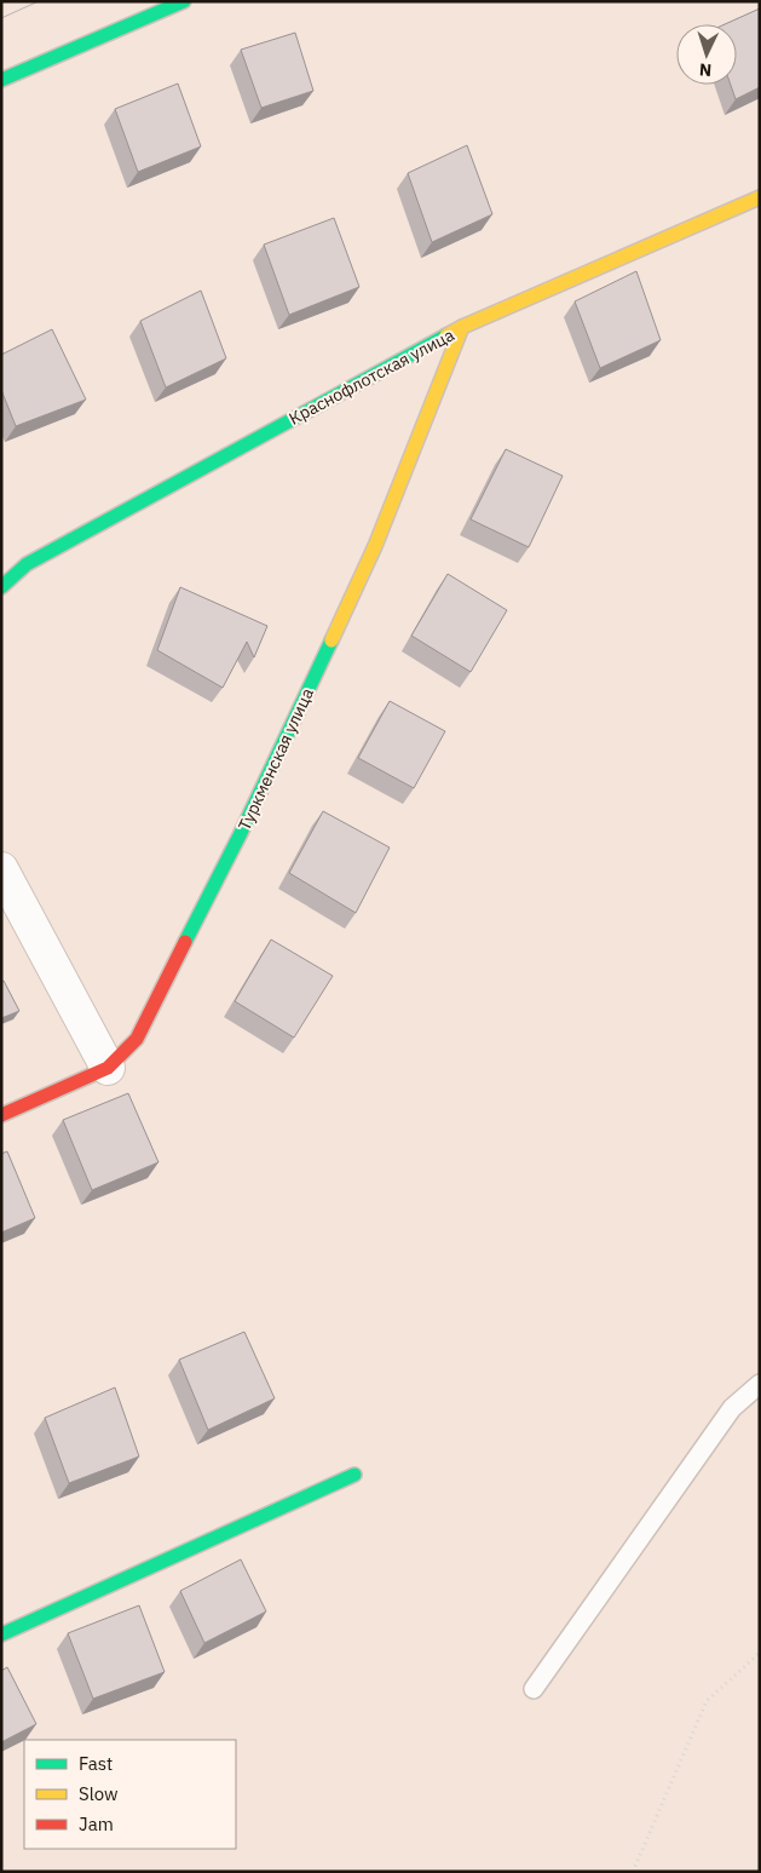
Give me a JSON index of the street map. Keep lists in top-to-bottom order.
{
  "streets": {
    "street": ["Краснофлотская улица", "Туркменская улица"]
  },
  "crossings": [
    ["Краснофлотская улица", "Туркменская улица"]
  ],
  "legend": ["Fast", "Slow", "Jam"],
  "north": "bottom"
}
